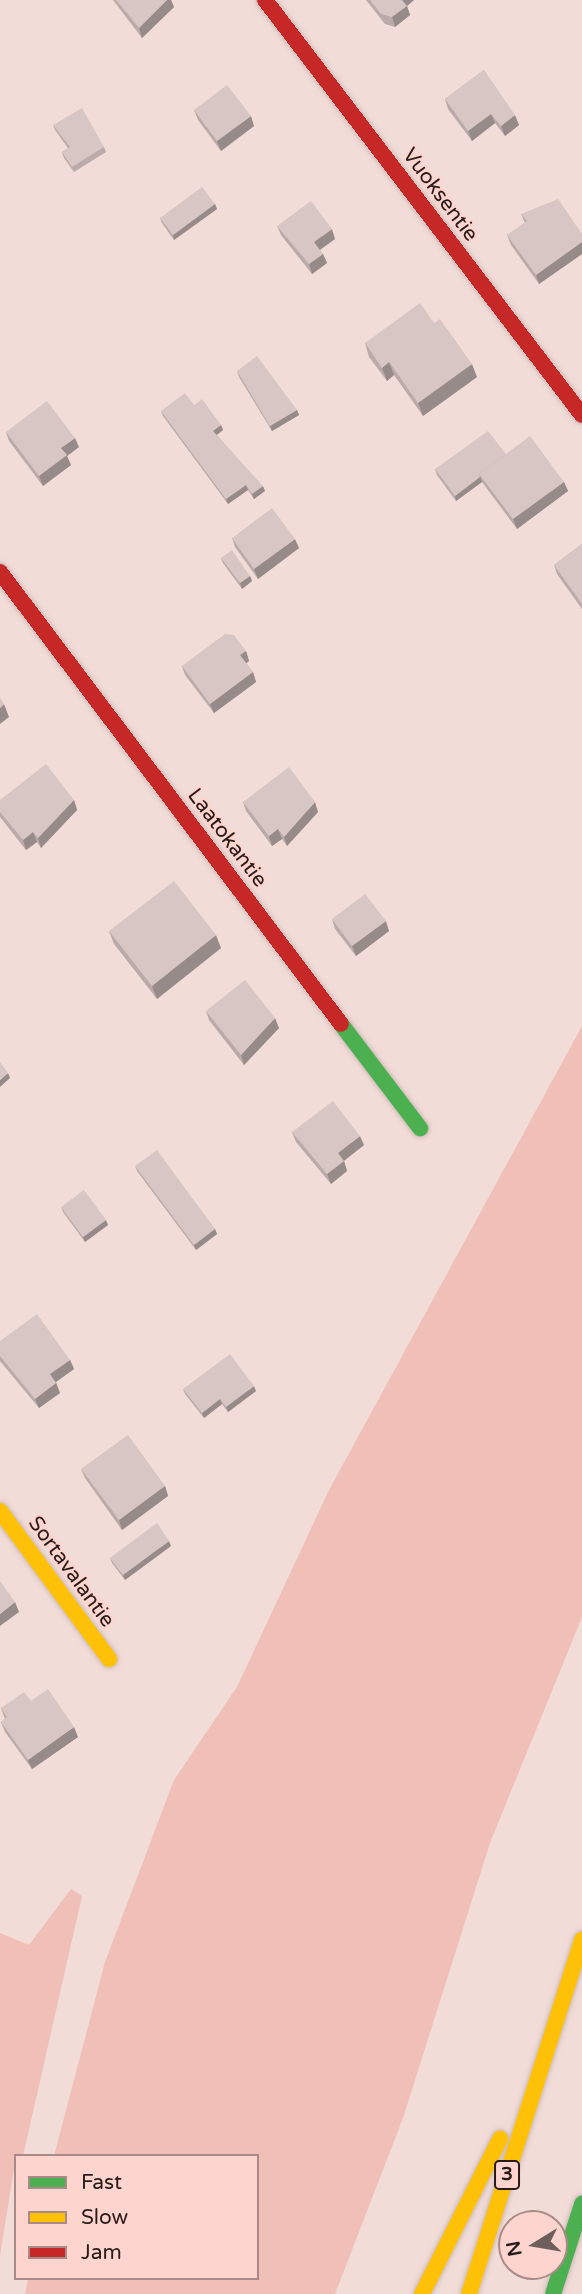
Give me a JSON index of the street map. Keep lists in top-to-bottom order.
{
  "streets": {
    "main road": [
      "Vuoksentie",
      "Laatokantie",
      "Sortavalantie",
      "3"
    ]
  },
  "legend": ["Fast", "Slow", "Jam"],
  "north": "left"
}
